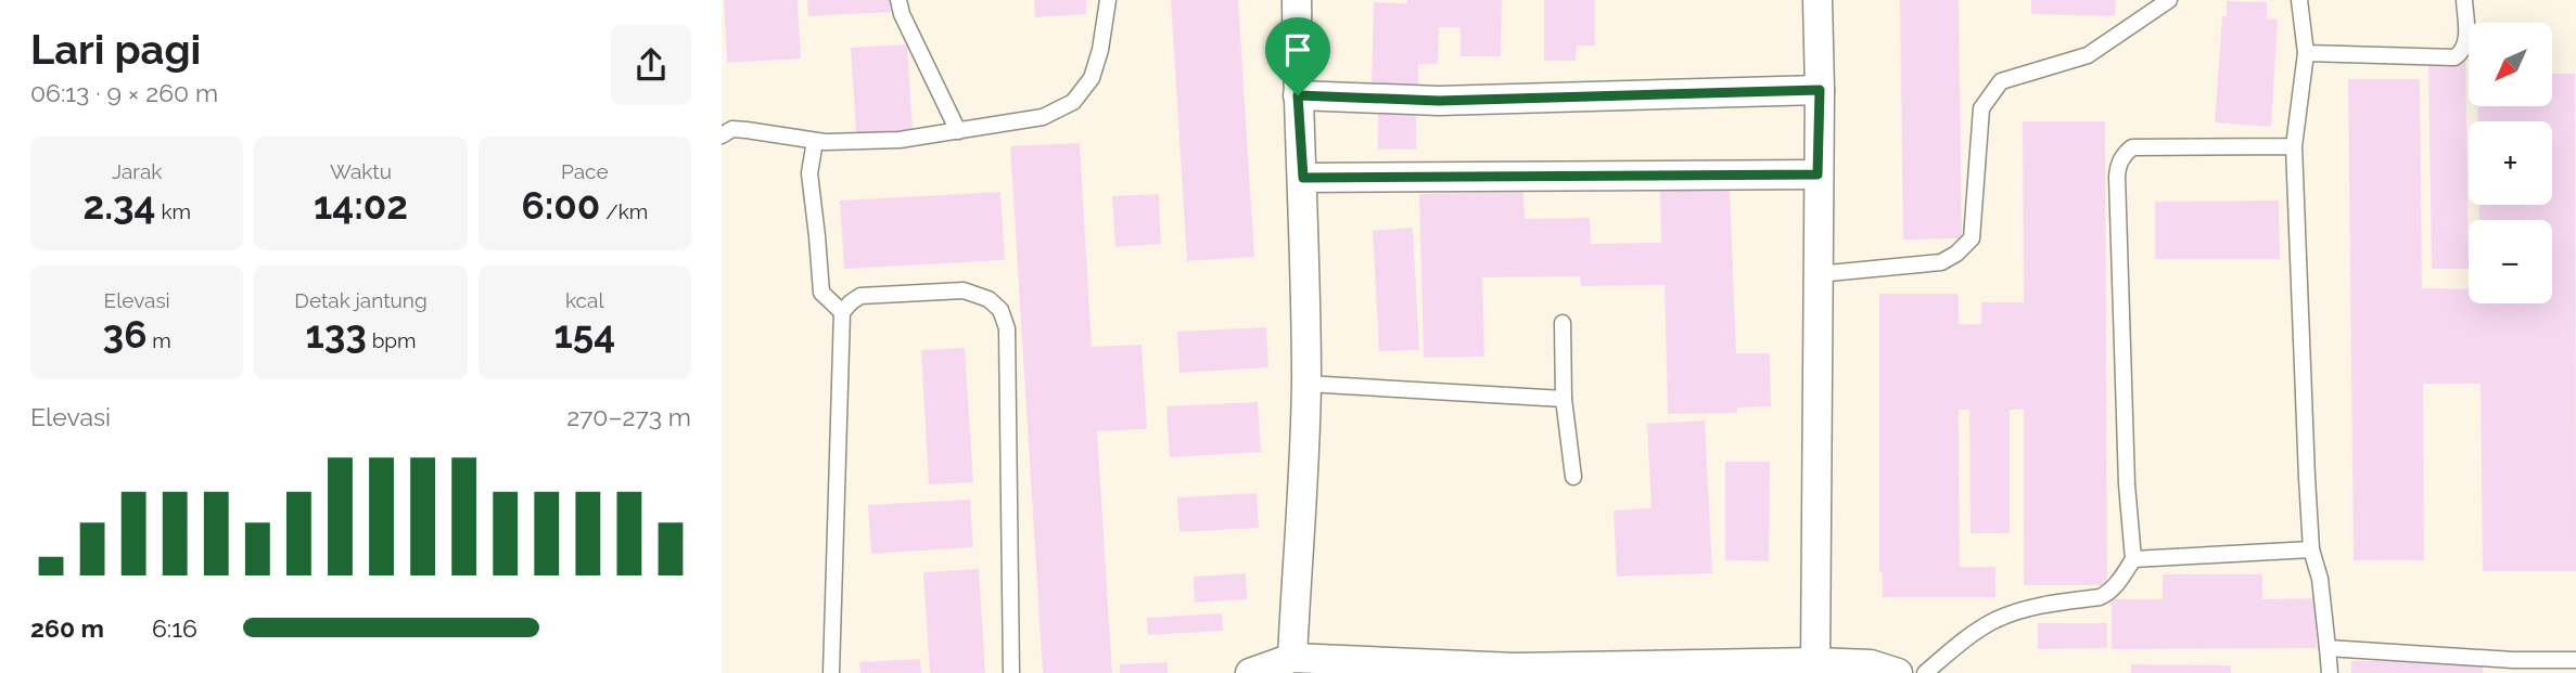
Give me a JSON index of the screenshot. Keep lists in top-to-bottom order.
{
  "north": "bottom left",
  "page": {
    "heading": ["Lari pagi", "06:13 · 9 × 260 m"],
    "map_buttons": ["+", "−"],
    "stats": [
      ["Jarak", "2.34 km"],
      ["Waktu", "14:02"],
      ["Pace", "6:00 /km"],
      ["Elevasi", "36 m"],
      ["Detak jantung", "133 bpm"],
      ["kcal", "154"]
    ],
    "chart": ["Elevasi", "270–273 m"],
    "list": [
      {
        "name": "260 m",
        "note": "6:16"
      }
    ]
  }
}
